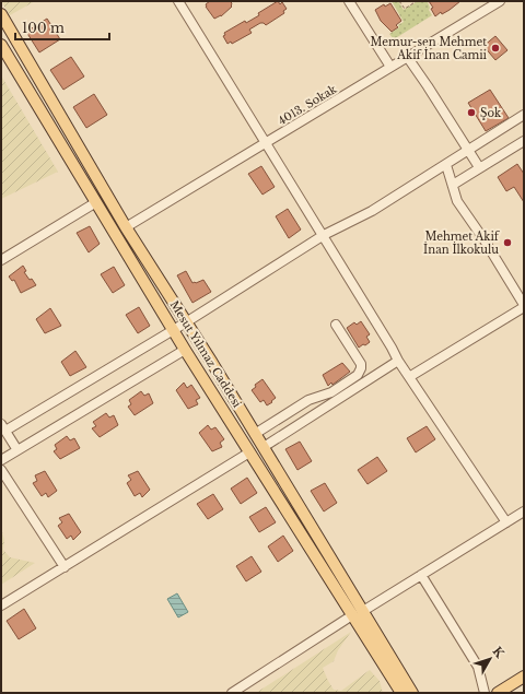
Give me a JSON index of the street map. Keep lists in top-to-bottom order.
{
  "streets": {
    "main road": ["Mesut Yılmaz Caddesi"],
    "street": ["4013. Sokak"]
  },
  "crossings": [
    ["4013. Sokak", "Mesut Yılmaz Caddesi"]
  ],
  "places": ["Memur-sen Mehmet Akif İnan Camii", "Şok", "Mehmet Akif İnan İlkokulu"],
  "scale_bar": "100 m",
  "north": "top right"
}
